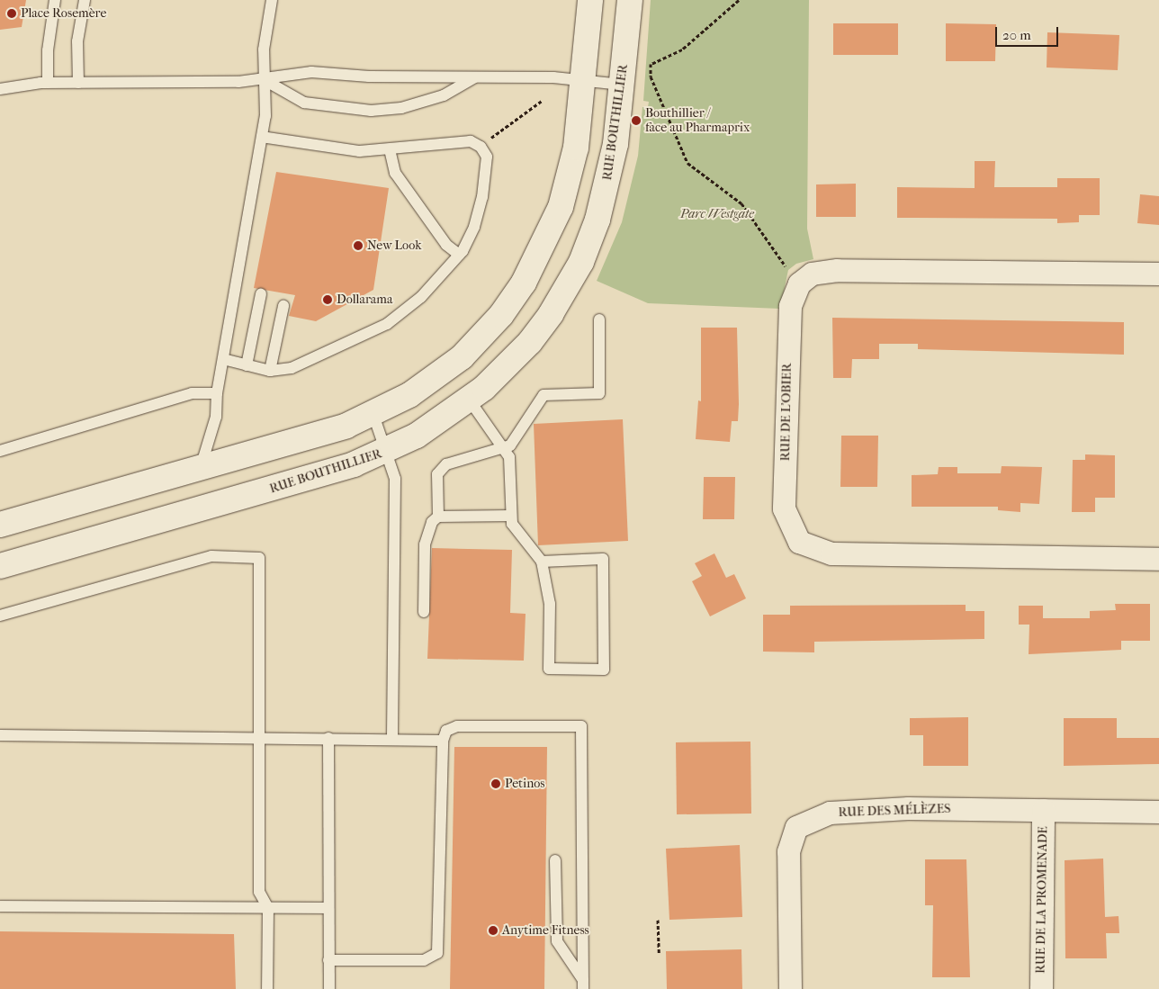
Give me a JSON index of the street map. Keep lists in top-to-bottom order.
{
  "streets": {
    "street": [
      "RUE BOUTHILLIER",
      "RUE DE L'OBIER",
      "RUE DES MÉLÈZES",
      "RUE DE LA PROMENADE"
    ]
  },
  "crossings": [
    ["RUE DES MÉLÈZES", "RUE DE LA PROMENADE"]
  ],
  "parks": ["Parc Westgate"],
  "places": [
    "Place Rosemère",
    "Bouthillier / face au Pharmaprix",
    "New Look",
    "Dollarama",
    "Petinos",
    "Anytime Fitness"
  ],
  "scale_bar": "20 m"
}
